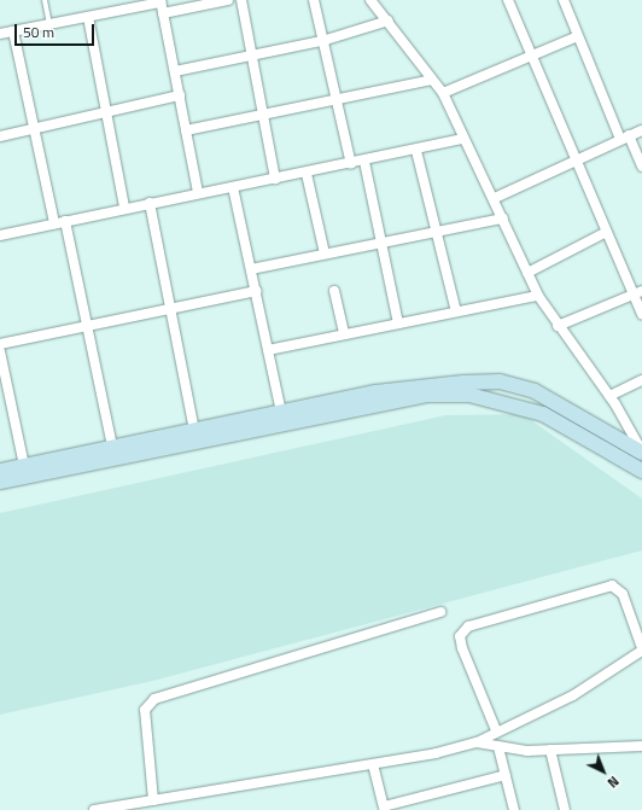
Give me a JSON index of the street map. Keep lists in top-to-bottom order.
{
  "scale_bar": "50 m",
  "north": "bottom right"
}
